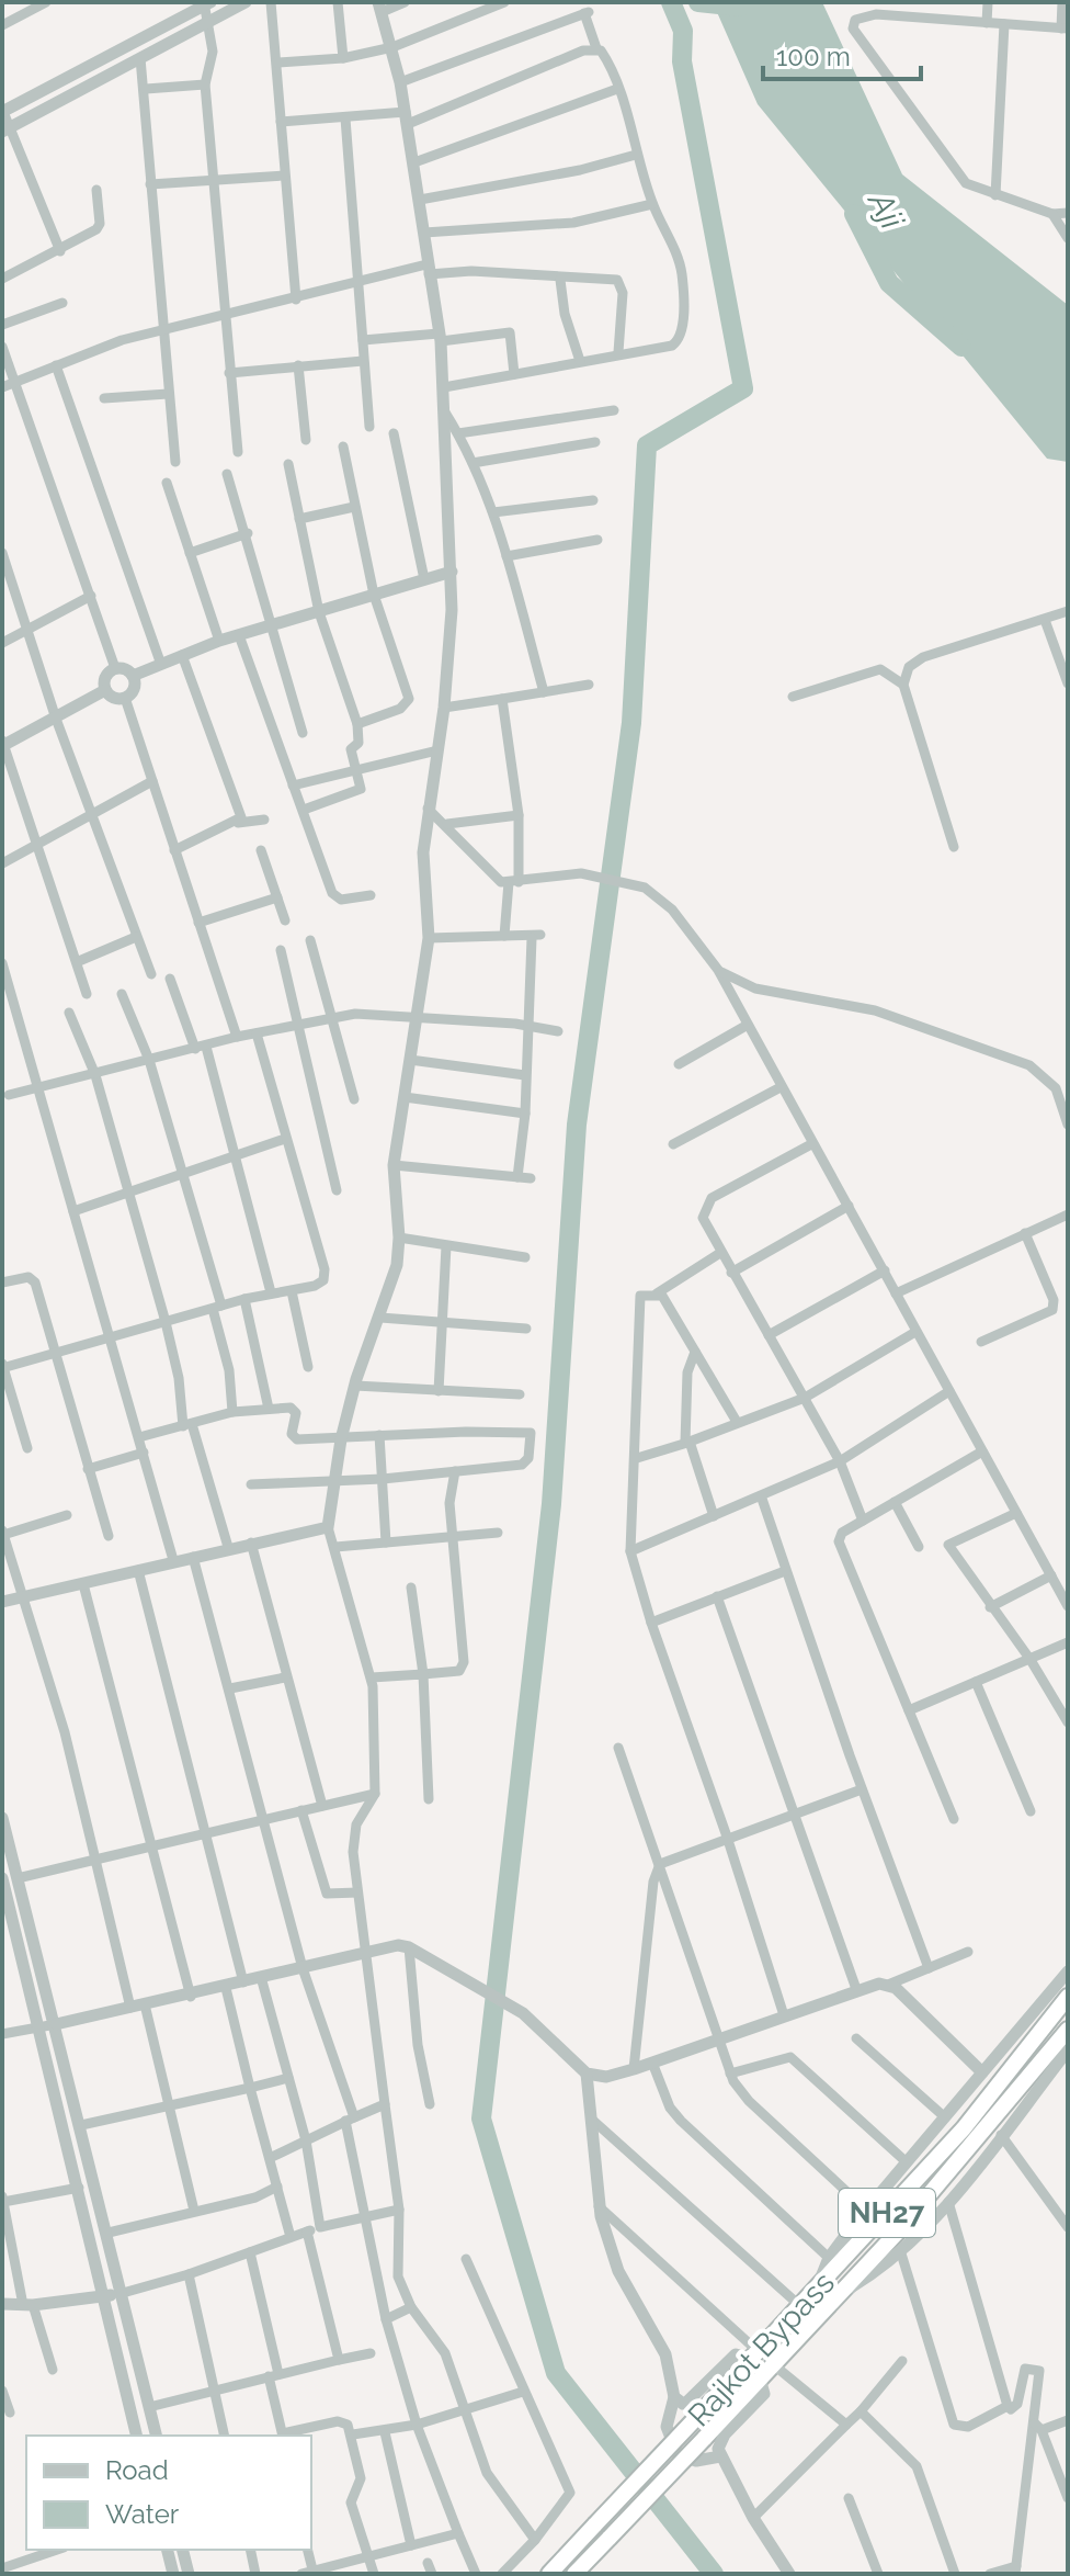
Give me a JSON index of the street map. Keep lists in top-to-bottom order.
{
  "streets": {
    "highway": ["NH27", "Rajkot Bypass"]
  },
  "water": ["Aji"],
  "legend": ["Road", "Water"],
  "scale_bar": "100 m"
}
